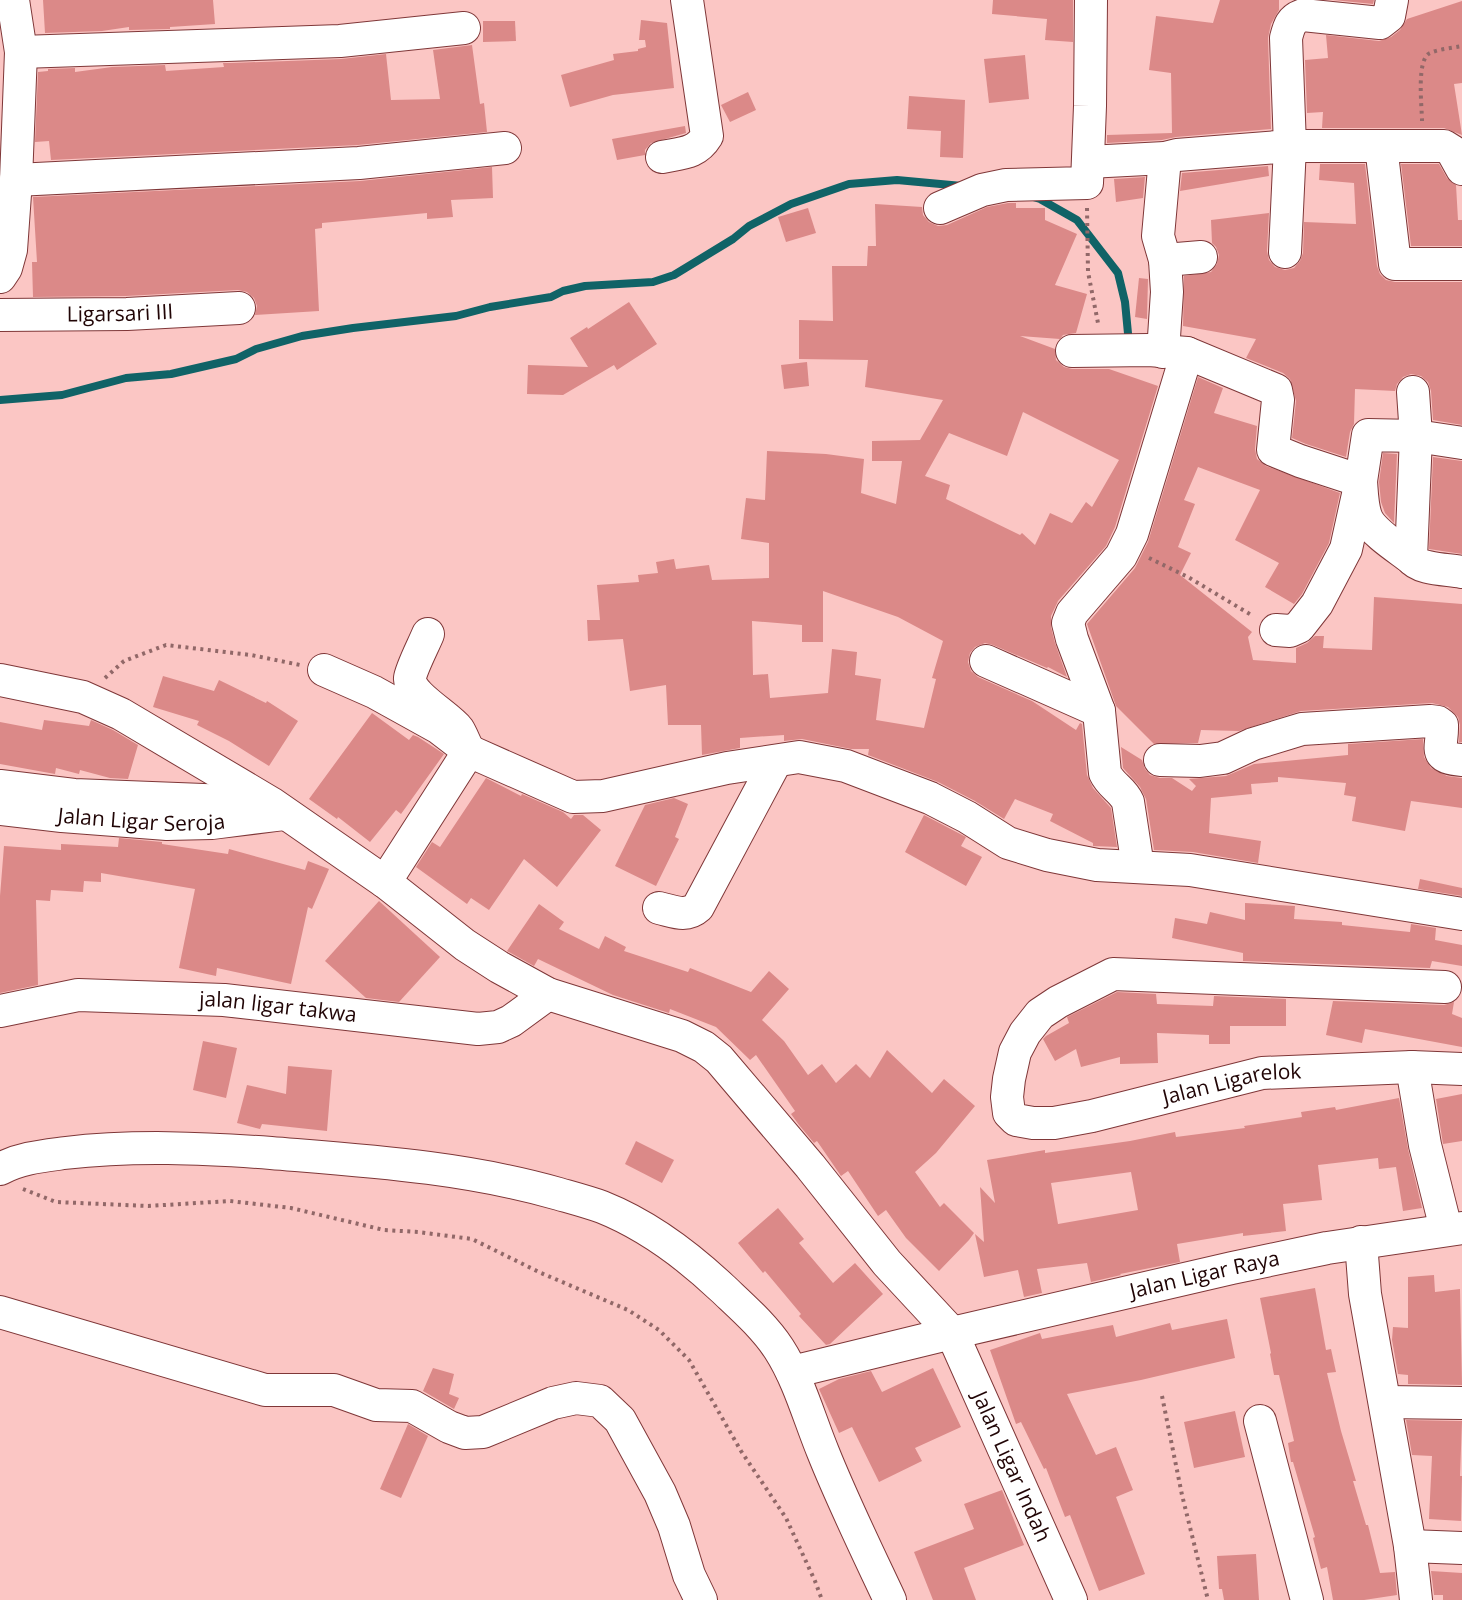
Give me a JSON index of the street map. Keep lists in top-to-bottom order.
{
  "streets": {
    "street": [
      "Ligarsari III",
      "Jalan Ligar Seroja",
      "jalan ligar takwa",
      "Jalan Ligarelok",
      "Jalan Ligar Raya",
      "Jalan Ligar Indah"
    ]
  },
  "crossings": [
    ["Jalan Ligar Seroja", "Jalan Ligar Indah"],
    ["jalan ligar takwa", "Jalan Ligar Indah"],
    ["Jalan Ligar Raya", "Jalan Ligar Indah"]
  ]
}
